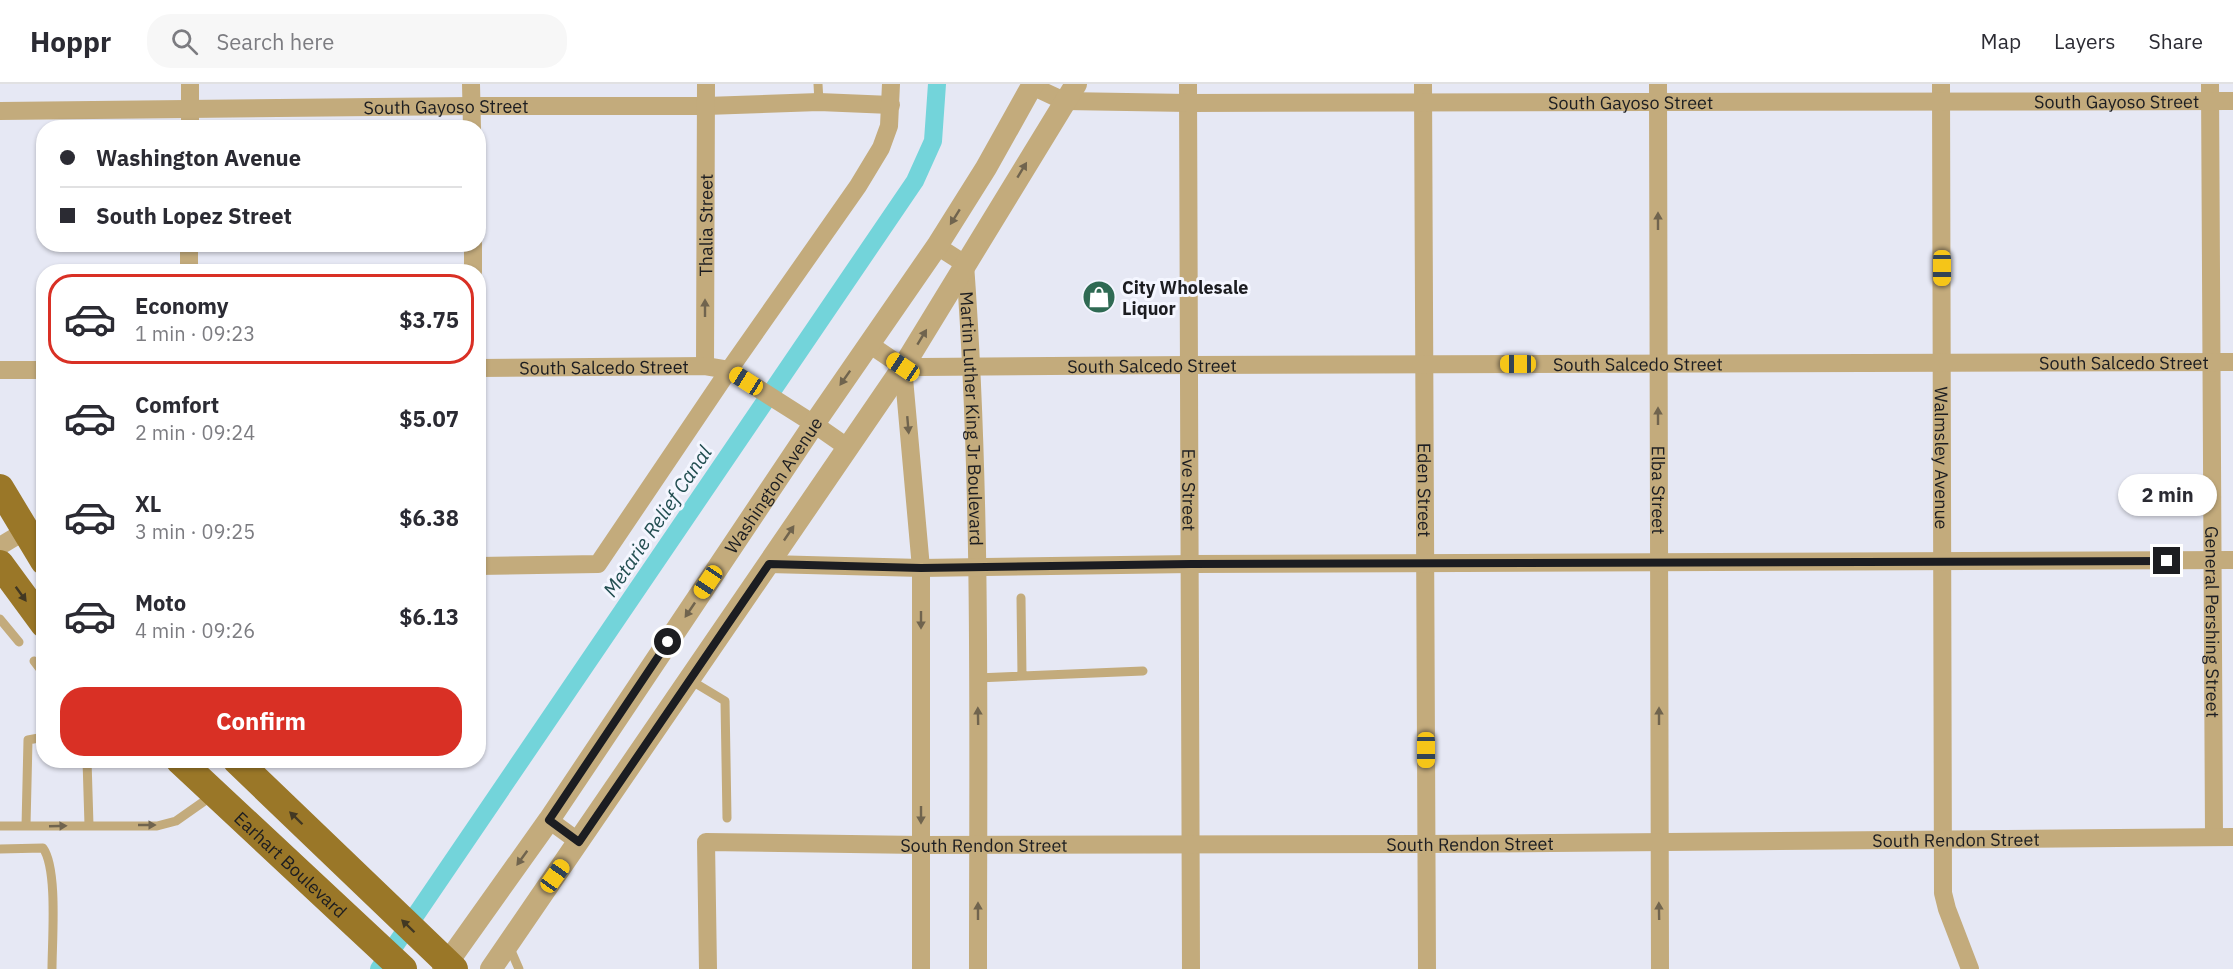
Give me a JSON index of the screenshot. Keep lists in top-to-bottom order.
{
  "streets": {
    "main road": ["Earhart Boulevard"],
    "street": [
      "South Gayoso Street",
      "Thalia Street",
      "South Salcedo Street",
      "Martin Luther King Jr Boulevard",
      "Walmsley Avenue",
      "Washington Avenue",
      "Eve Street",
      "Eden Street",
      "Elba Street",
      "General Pershing Street",
      "South Rendon Street"
    ]
  },
  "crossings": [
    ["South Gayoso Street", "Thalia Street"],
    ["South Gayoso Street", "Walmsley Avenue"],
    ["South Gayoso Street", "Washington Avenue"],
    ["South Gayoso Street", "Eve Street"],
    ["South Gayoso Street", "Eden Street"],
    ["South Gayoso Street", "Elba Street"],
    ["South Gayoso Street", "General Pershing Street"],
    ["Thalia Street", "South Salcedo Street"],
    ["South Salcedo Street", "Martin Luther King Jr Boulevard"],
    ["South Salcedo Street", "Walmsley Avenue"],
    ["South Salcedo Street", "Eve Street"],
    ["South Salcedo Street", "Eden Street"],
    ["South Salcedo Street", "Elba Street"],
    ["South Salcedo Street", "General Pershing Street"],
    ["Martin Luther King Jr Boulevard", "South Rendon Street"],
    ["Walmsley Avenue", "South Rendon Street"],
    ["Washington Avenue", "Earhart Boulevard"],
    ["Eve Street", "South Rendon Street"],
    ["Eden Street", "South Rendon Street"],
    ["Elba Street", "South Rendon Street"],
    ["General Pershing Street", "South Rendon Street"]
  ],
  "one_way": ["Thalia Street", "Elba Street"],
  "water": ["Metarie Relief Canal"],
  "places": {
    "shop": ["City Wholesale Liquor"]
  },
  "page": {
    "header": "Hoppr",
    "search": "Search here",
    "nav": ["Map", "Layers", "Share"],
    "banner": ["Washington Avenue", "South Lopez Street"],
    "list": [
      {
        "name": "Economy",
        "note": "1 min · 09:23",
        "value": "$3.75"
      },
      {
        "name": "Comfort",
        "note": "2 min · 09:24",
        "value": "$5.07"
      },
      {
        "name": "XL",
        "note": "3 min · 09:25",
        "value": "$6.38"
      },
      {
        "name": "Moto",
        "note": "4 min · 09:26",
        "value": "$6.13"
      }
    ],
    "bubble": "2 min",
    "buttons": "Confirm"
  }
}
